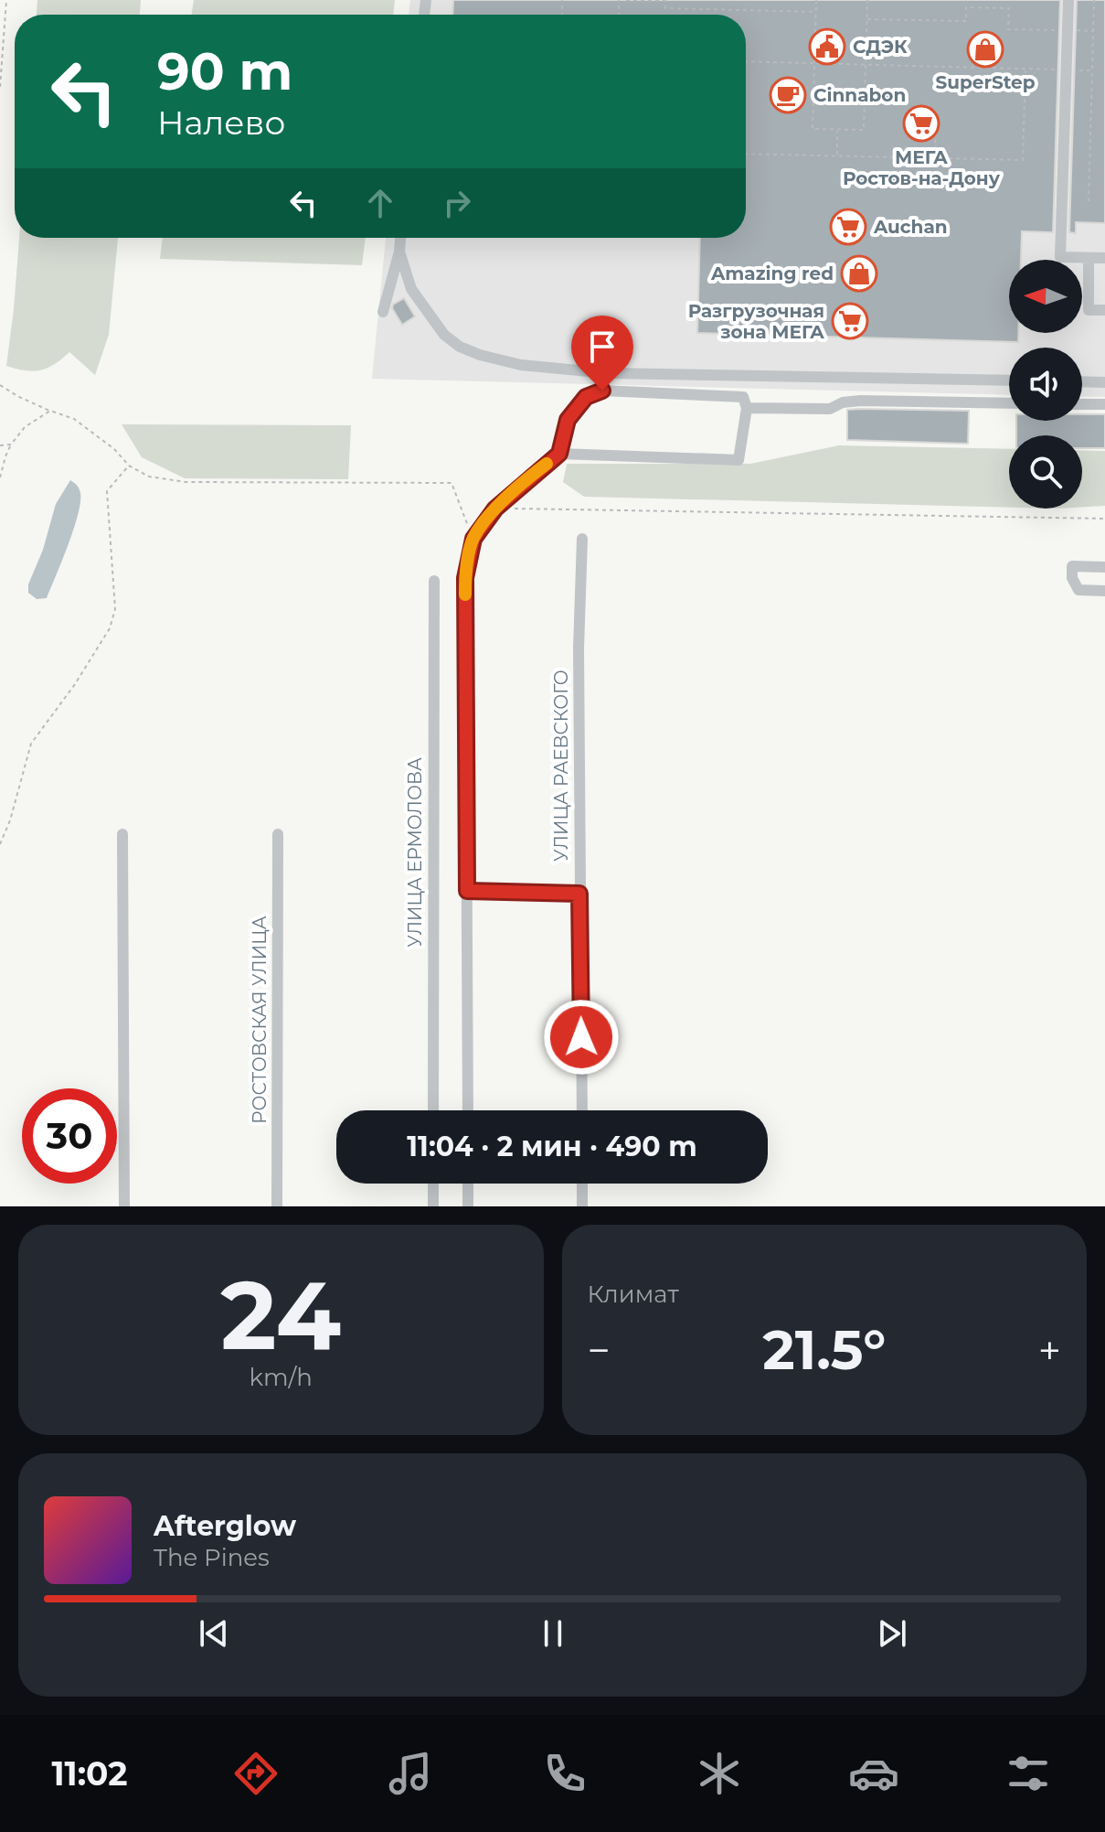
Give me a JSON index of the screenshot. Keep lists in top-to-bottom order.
{
  "streets": {
    "street": ["УЛИЦА РАЕВСКОГО", "УЛИЦА ЕРМОЛОВА", "РОСТОВСКАЯ УЛИЦА"]
  },
  "places": {
    "public building": ["СДЭК"],
    "shop": ["SuperStep", "Amazing red"],
    "cafe": ["Cinnabon"],
    "supermarket": ["МЕГА Ростов-на-Дону", "Auchan", "Разгрузочная зона МЕГА"]
  },
  "north": "left",
  "page": {
    "turn": ["90 m", "Налево"],
    "limit": "30",
    "trip": "11:04 · 2 мин · 490 m",
    "tile": [
      ["24", "km/h"],
      "Климат"
    ],
    "heat": ["−", "21.5°", "+"],
    "song": ["Afterglow", "The Pines"],
    "tabs": "11:02"
  }
}
